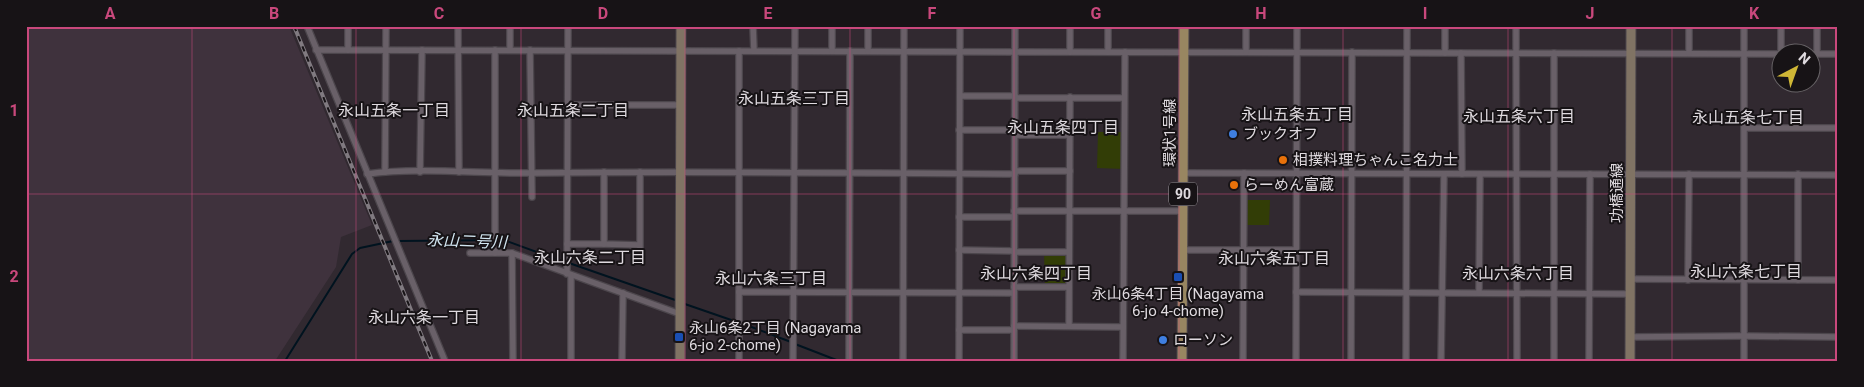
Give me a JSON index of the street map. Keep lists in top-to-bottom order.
{
  "streets": {
    "main road": ["環状1号線", "90"],
    "street": ["功橋通線"]
  },
  "districts": [
    "永山五条三丁目",
    "永山五条一丁目",
    "永山五条二丁目",
    "永山五条五丁目",
    "永山五条六丁目",
    "永山五条七丁目",
    "永山五条四丁目",
    "永山六条二丁目",
    "永山六条五丁目",
    "永山六条七丁目",
    "永山六条四丁目",
    "永山六条六丁目",
    "永山六条三丁目",
    "永山六条一丁目"
  ],
  "water": ["永山二号川"],
  "places": {
    "other": [
      "ブックオフ",
      "相撲料理ちゃんこ名力士",
      "らーめん富蔵",
      "ローソン"
    ],
    "transit": ["永山6条4丁目 (Nagayama 6-jo 4-chome)", "永山6条2丁目 (Nagayama 6-jo 2-chome)"]
  },
  "north": "top right",
  "grid": {
    "columns": [
      "A",
      "B",
      "C",
      "D",
      "E",
      "F",
      "G",
      "H",
      "I",
      "J",
      "K"
    ],
    "rows": ["1", "2"]
  }
}
